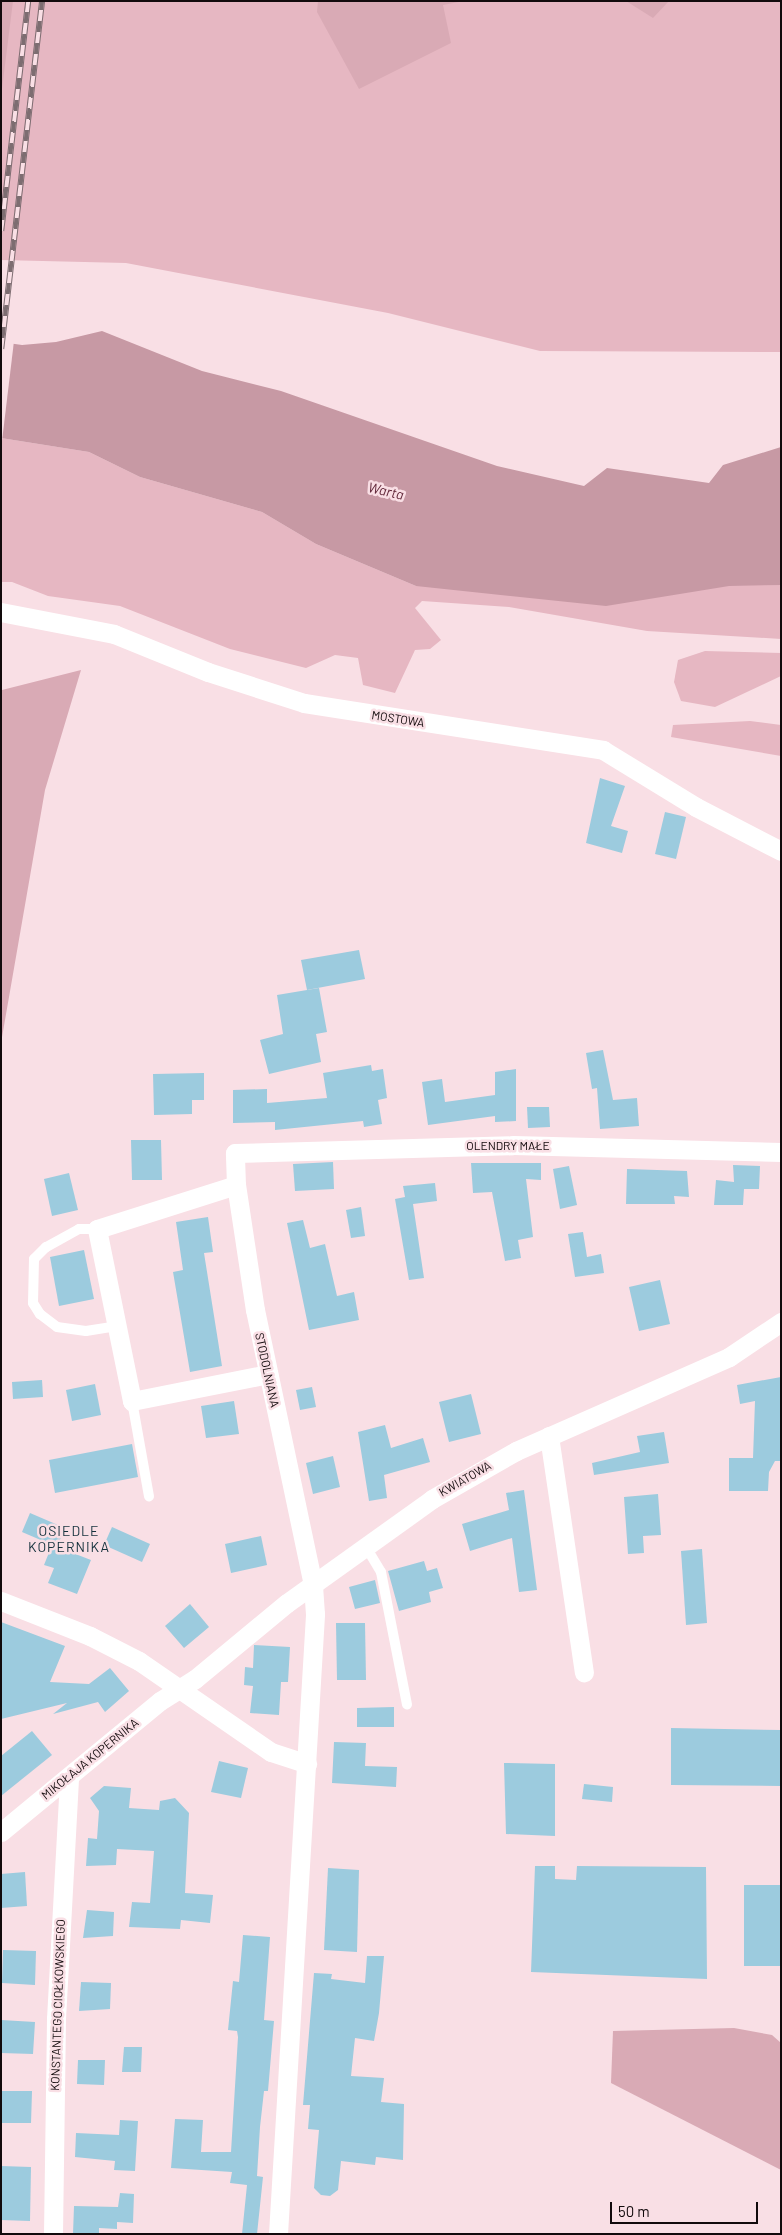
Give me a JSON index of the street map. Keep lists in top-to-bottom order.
{
  "streets": {
    "street": [
      "MOSTOWA",
      "OLENDRY MAŁE",
      "STODOLNIANA",
      "KWIATOWA",
      "MIKOŁAJA KOPERNIKA",
      "KONSTANTEGO CIOŁKOWSKIEGO"
    ]
  },
  "crossings": [
    ["OLENDRY MAŁE", "STODOLNIANA"],
    ["STODOLNIANA", "KWIATOWA"],
    ["KWIATOWA", "MIKOŁAJA KOPERNIKA"],
    ["MIKOŁAJA KOPERNIKA", "KONSTANTEGO CIOŁKOWSKIEGO"]
  ],
  "districts": ["OSIEDLE KOPERNIKA"],
  "water": ["Warta"],
  "scale_bar": "50 m"
}
